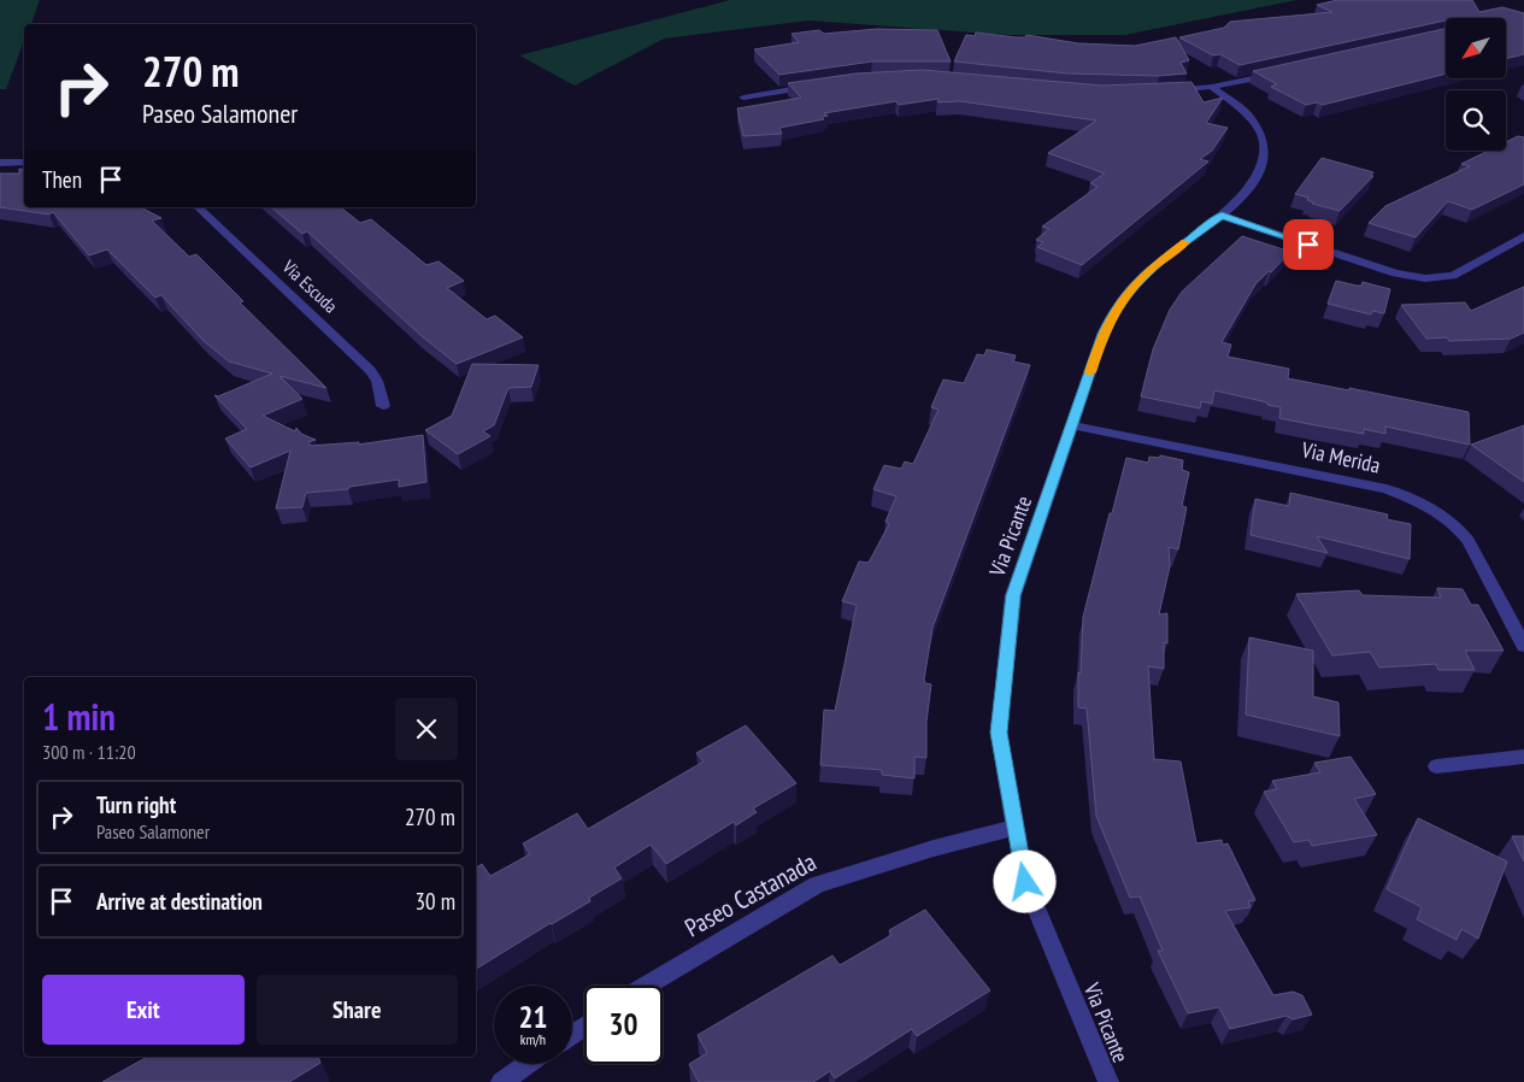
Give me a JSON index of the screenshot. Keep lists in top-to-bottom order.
{
  "streets": {
    "street": [
      "Via Escuda",
      "Via Merida",
      "Via Picante",
      "Paseo Castanada"
    ]
  },
  "crossings": [
    ["Via Merida", "Via Picante"],
    ["Via Picante", "Paseo Castanada"]
  ],
  "north": "bottom left",
  "page": {
    "turn": ["270 m", "Paseo Salamoner"],
    "then": "Then",
    "heading": ["1 min", "300 m · 11:20"],
    "list": [
      {
        "name": "Turn right",
        "note": "Paseo Salamoner",
        "value": "270 m"
      },
      {
        "name": "Arrive at destination",
        "value": "30 m"
      }
    ],
    "buttons": ["Exit", "Share"],
    "speed": "21 km/h",
    "limit": "30"
  }
}
